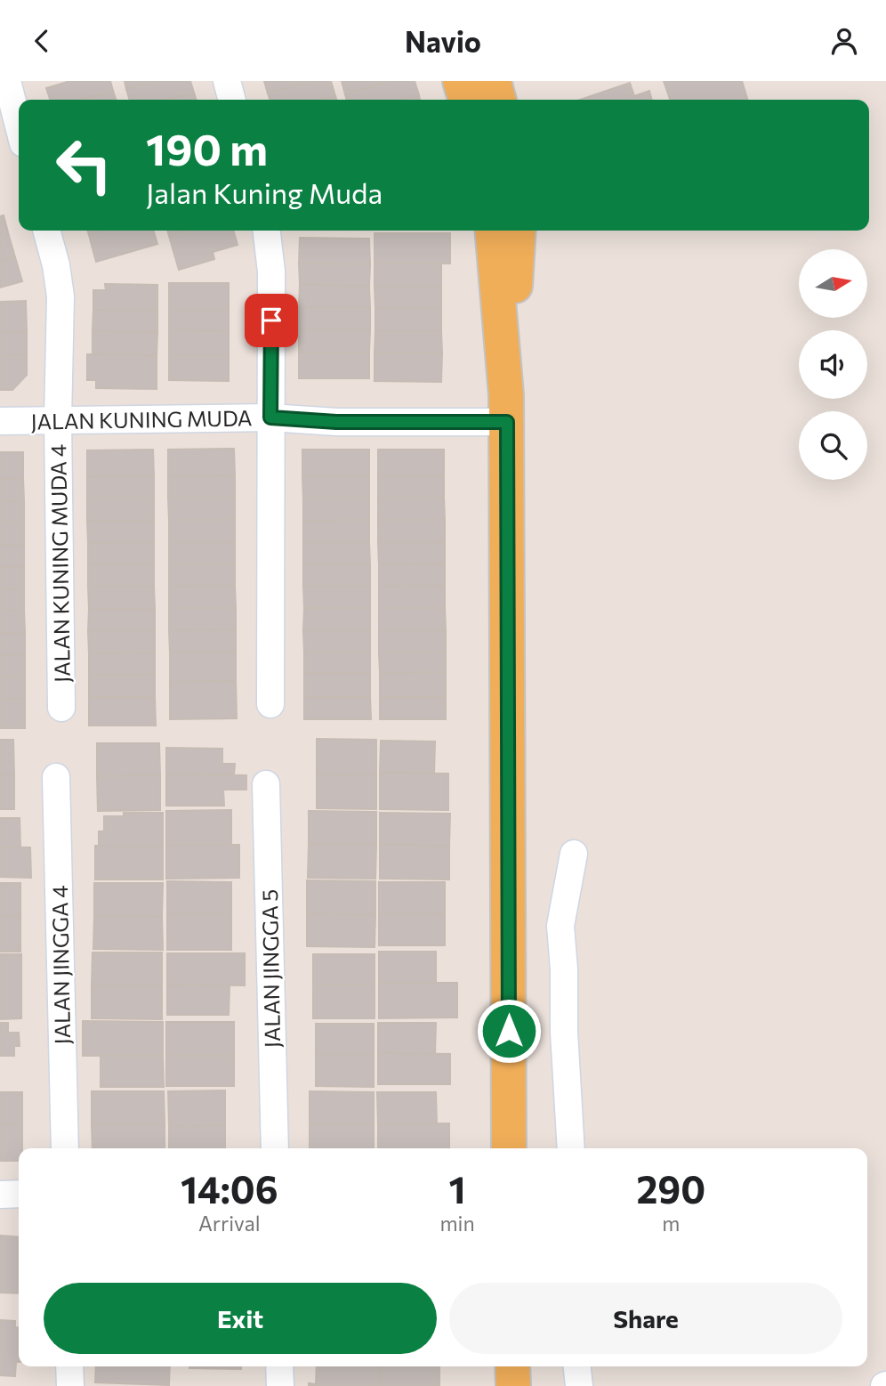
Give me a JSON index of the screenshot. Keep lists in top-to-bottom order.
{
  "streets": {
    "street": [
      "JALAN KUNING MUDA",
      "JALAN KUNING MUDA 4",
      "JALAN JINGGA 4",
      "JALAN JINGGA 5"
    ]
  },
  "crossings": [
    ["JALAN KUNING MUDA", "JALAN KUNING MUDA 4"]
  ],
  "north": "right",
  "page": {
    "header": "Navio",
    "turn": ["190 m", "Jalan Kuning Muda"],
    "eta": [
      "14:06",
      "Arrival",
      "1",
      "min",
      "290",
      "m"
    ],
    "buttons": ["Exit", "Share"]
  }
}
